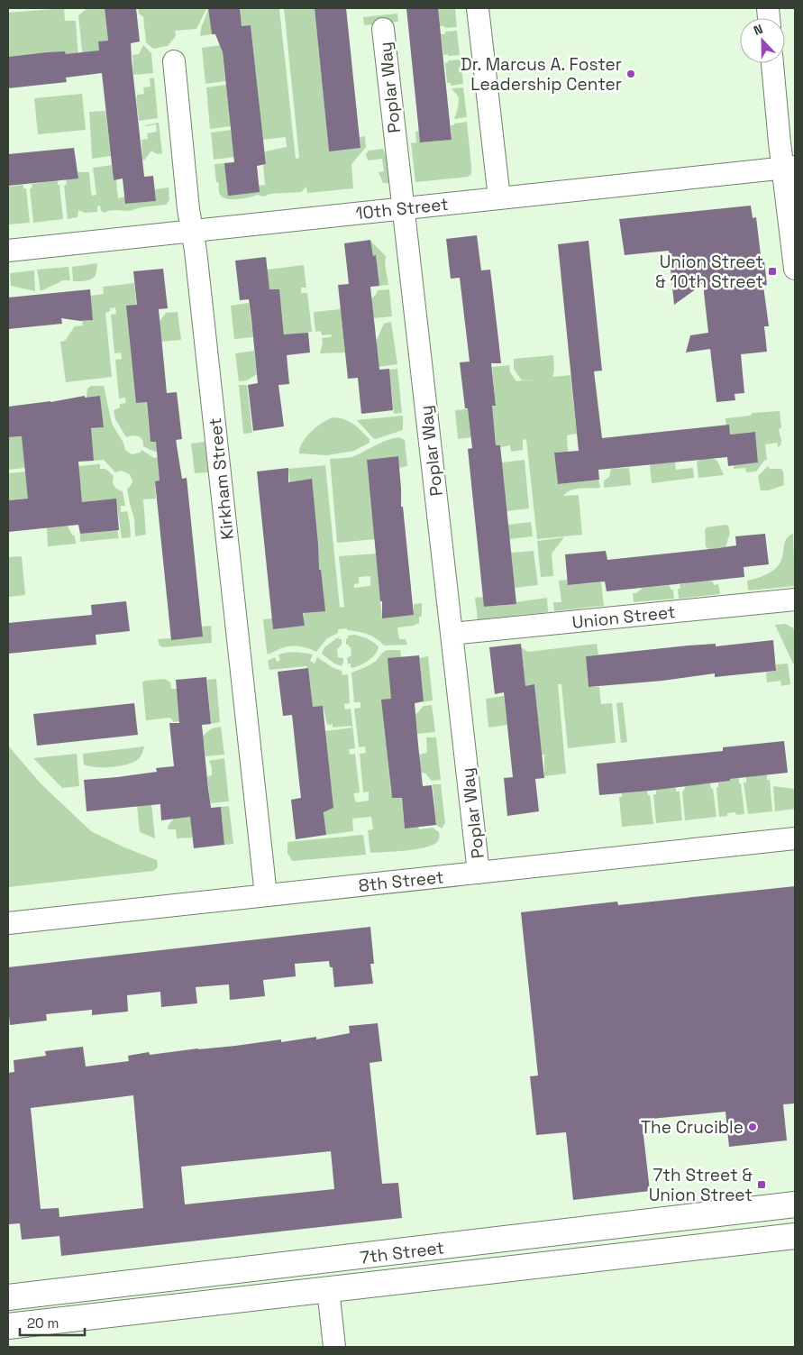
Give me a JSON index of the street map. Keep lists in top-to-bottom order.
{
  "streets": {
    "main road": ["7th Street"],
    "street": [
      "Poplar Way",
      "10th Street",
      "Kirkham Street",
      "Union Street",
      "8th Street"
    ]
  },
  "crossings": [
    ["Poplar Way", "10th Street"],
    ["Poplar Way", "Union Street"],
    ["Poplar Way", "8th Street"],
    ["10th Street", "Kirkham Street"],
    ["Kirkham Street", "8th Street"]
  ],
  "places": {
    "other": ["Dr. Marcus A. Foster Leadership Center", "The Crucible"],
    "transit": ["Union Street & 10th Street", "7th Street & Union Street"]
  },
  "scale_bar": "20 m",
  "north": "top"
}
